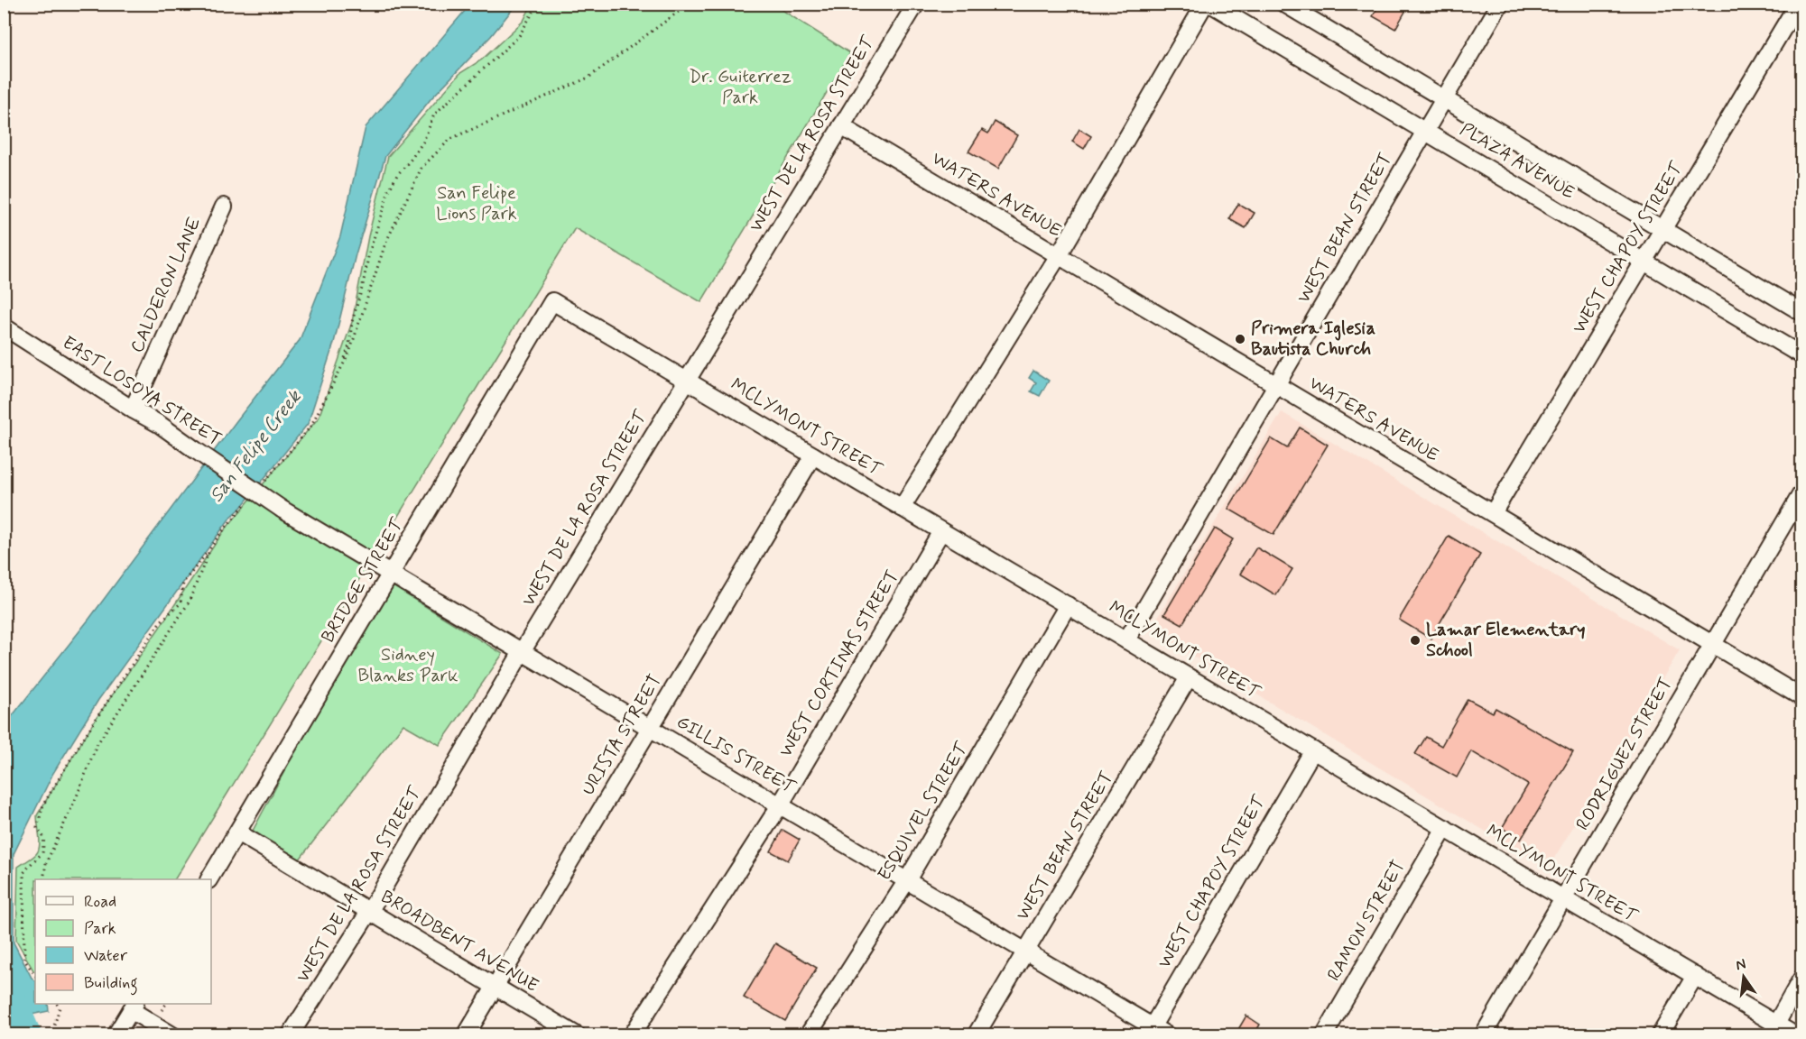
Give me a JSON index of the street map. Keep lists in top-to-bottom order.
{
  "streets": {
    "street": [
      "WEST DE LA ROSA STREET",
      "PLAZA AVENUE",
      "WATERS AVENUE",
      "WEST BEAN STREET",
      "WEST CHAPOY STREET",
      "CALDERON LANE",
      "EAST LOSOYA STREET",
      "MCLYMONT STREET",
      "BRIDGE STREET",
      "WEST CORTINAS STREET",
      "URISTA STREET",
      "RODRIGUEZ STREET",
      "GILLIS STREET",
      "ESQUIVEL STREET",
      "RAMON STREET",
      "BROADBENT AVENUE"
    ]
  },
  "crossings": [
    ["WEST DE LA ROSA STREET", "WATERS AVENUE"],
    ["WEST DE LA ROSA STREET", "MCLYMONT STREET"],
    ["WEST DE LA ROSA STREET", "GILLIS STREET"],
    ["WEST DE LA ROSA STREET", "BROADBENT AVENUE"],
    ["PLAZA AVENUE", "WEST BEAN STREET"],
    ["PLAZA AVENUE", "WEST CHAPOY STREET"],
    ["WATERS AVENUE", "WEST BEAN STREET"],
    ["WATERS AVENUE", "WEST CHAPOY STREET"],
    ["WATERS AVENUE", "RODRIGUEZ STREET"],
    ["WEST BEAN STREET", "MCLYMONT STREET"],
    ["WEST BEAN STREET", "GILLIS STREET"],
    ["WEST CHAPOY STREET", "MCLYMONT STREET"],
    ["WEST CHAPOY STREET", "GILLIS STREET"],
    ["CALDERON LANE", "EAST LOSOYA STREET"],
    ["EAST LOSOYA STREET", "GILLIS STREET"],
    ["MCLYMONT STREET", "BRIDGE STREET"],
    ["MCLYMONT STREET", "WEST CORTINAS STREET"],
    ["MCLYMONT STREET", "URISTA STREET"],
    ["MCLYMONT STREET", "RODRIGUEZ STREET"],
    ["MCLYMONT STREET", "ESQUIVEL STREET"],
    ["MCLYMONT STREET", "RAMON STREET"],
    ["BRIDGE STREET", "GILLIS STREET"],
    ["BRIDGE STREET", "BROADBENT AVENUE"],
    ["WEST CORTINAS STREET", "GILLIS STREET"],
    ["URISTA STREET", "GILLIS STREET"],
    ["URISTA STREET", "BROADBENT AVENUE"],
    ["GILLIS STREET", "ESQUIVEL STREET"]
  ],
  "water": ["San Felipe Creek"],
  "parks": ["Dr. Guiterrez Park", "San Felipe Lions Park", "Sidney Blanks Park"],
  "places": ["Primera Iglesia Bautista Church", "Lamar Elementary School"],
  "legend": [
    "Road",
    "Park",
    "Water",
    "Building"
  ],
  "north": "top"
}
